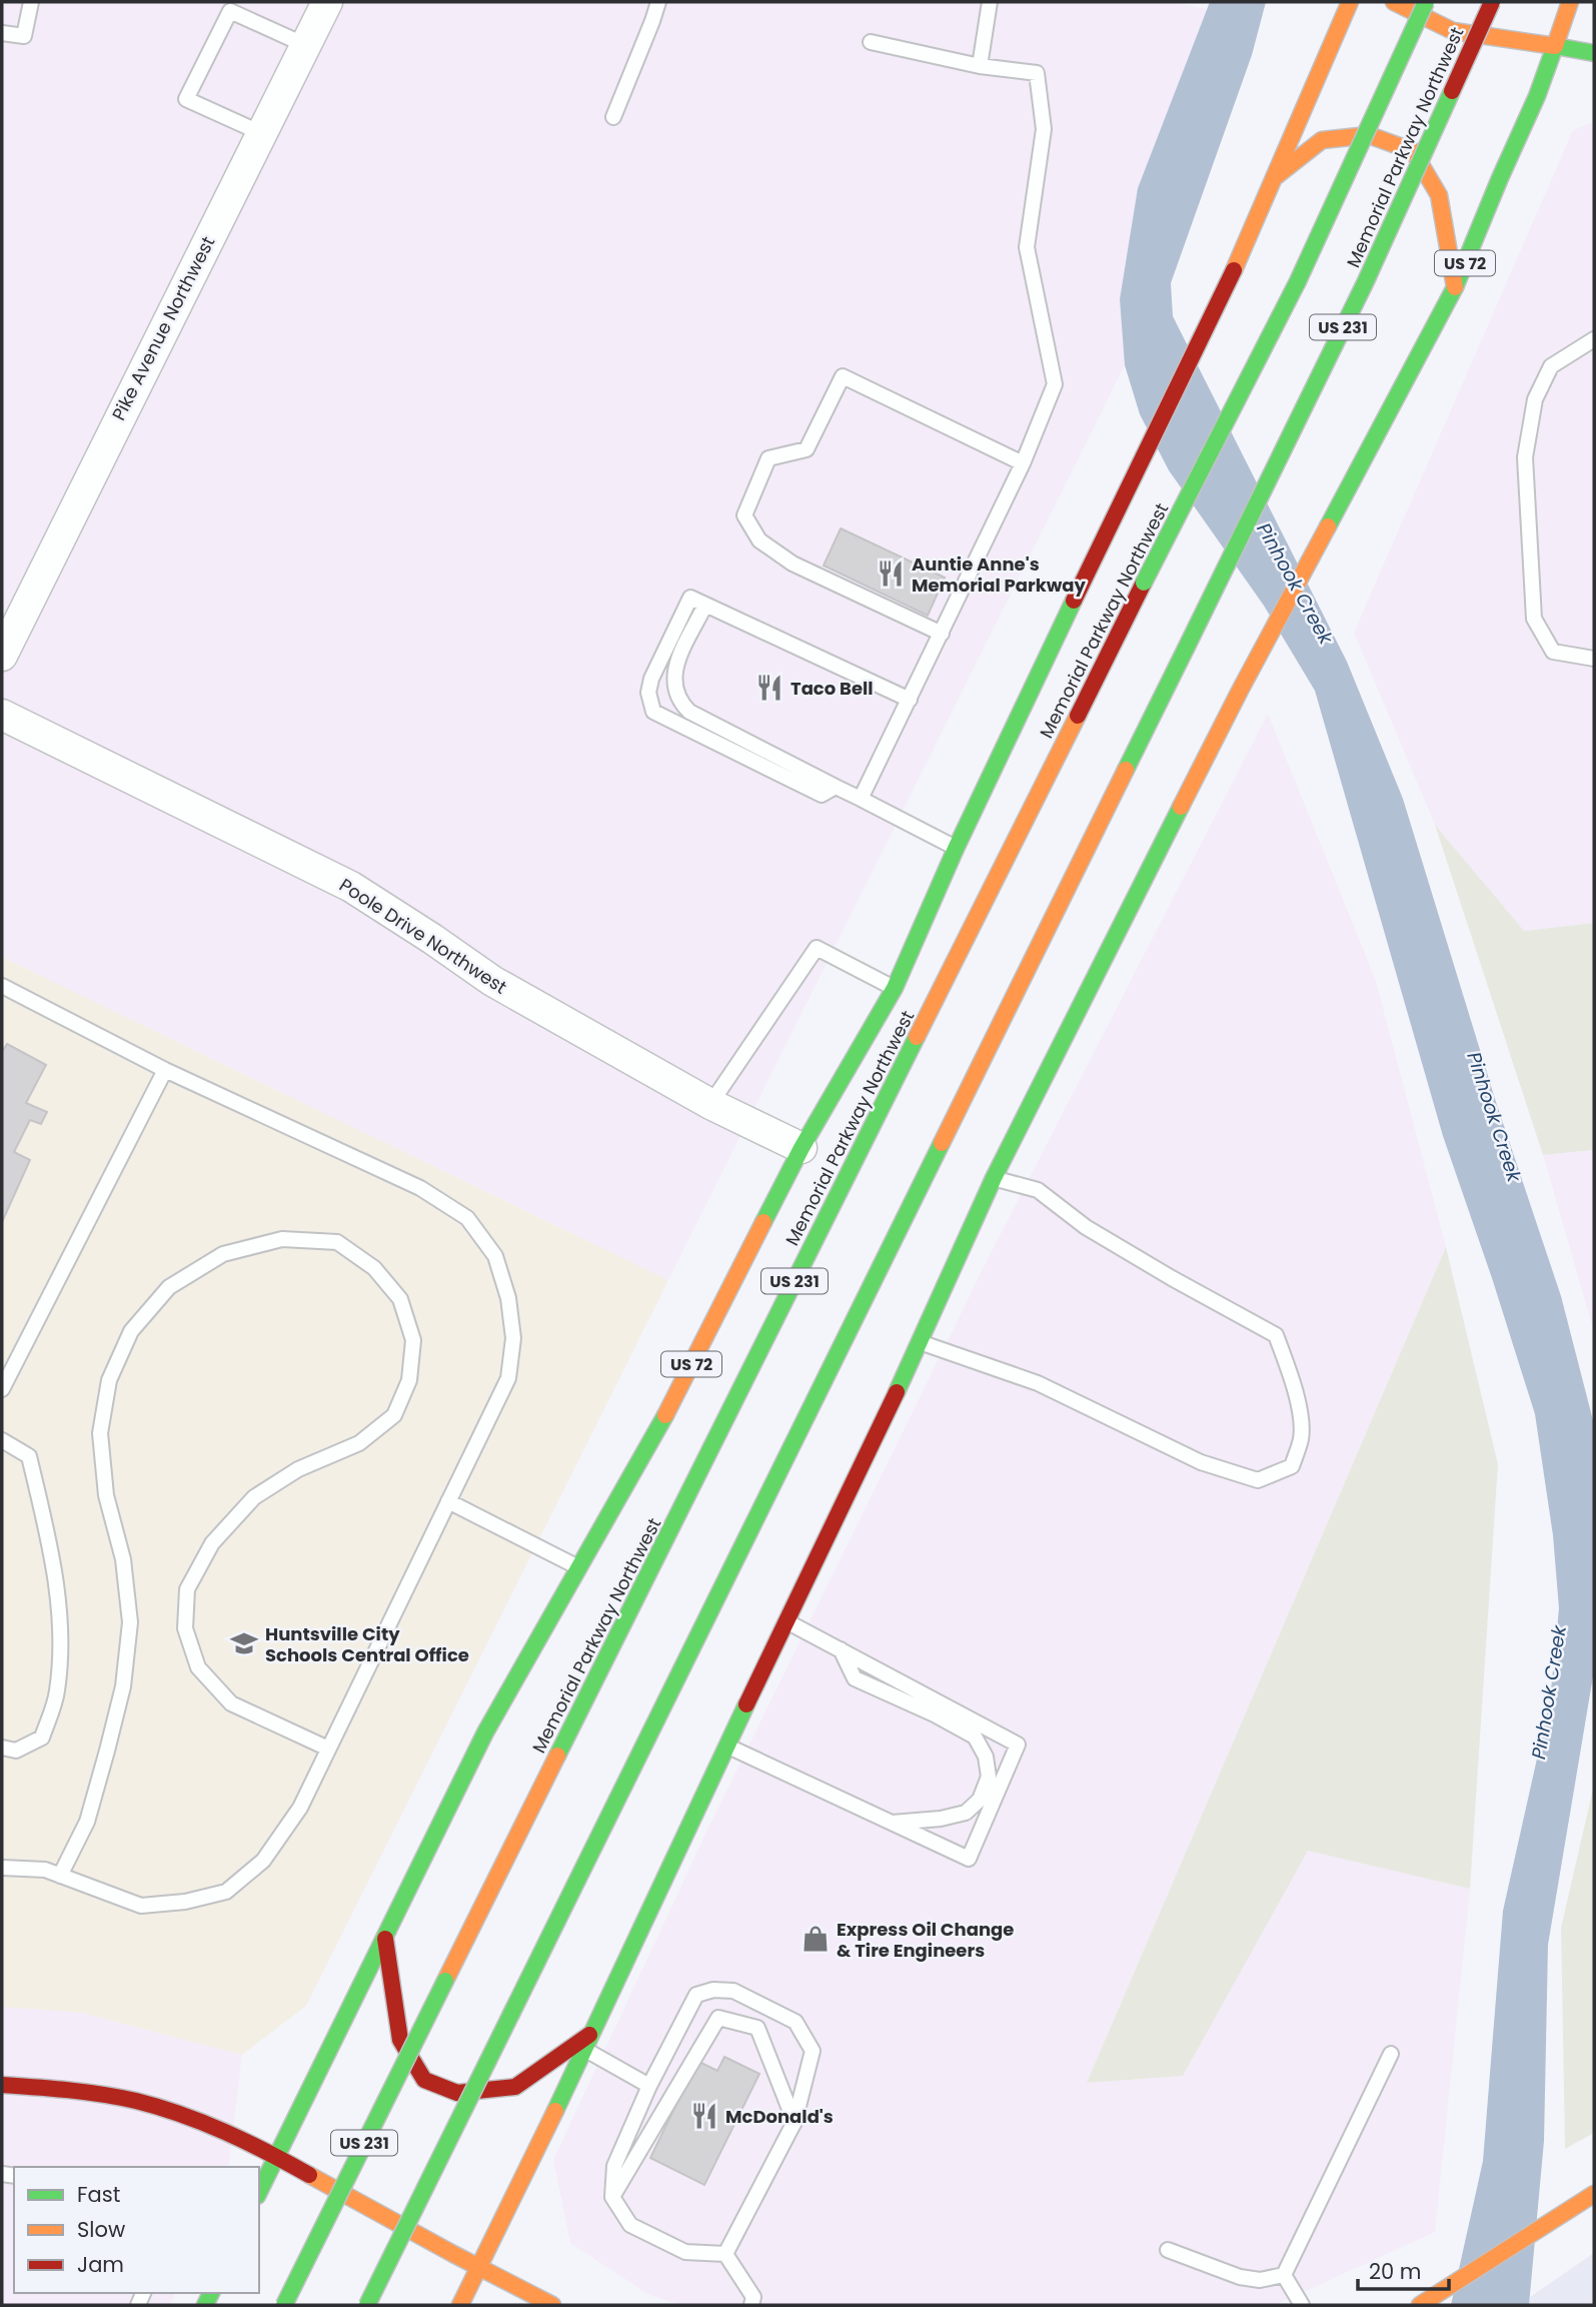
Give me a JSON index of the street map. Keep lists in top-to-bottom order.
{
  "streets": {
    "main road": ["Memorial Parkway Northwest", "US 72", "US 231"],
    "street": ["Pike Avenue Northwest", "Poole Drive Northwest"]
  },
  "crossings": [
    ["US 72", "Poole Drive Northwest"]
  ],
  "water": ["Pinhook Creek"],
  "places": {
    "restaurant": ["Auntie Anne's Memorial Parkway", "Taco Bell", "McDonald's"],
    "school or university": ["Huntsville City Schools Central Office"],
    "shop": ["Express Oil Change & Tire Engineers"]
  },
  "legend": ["Fast", "Slow", "Jam"],
  "scale_bar": "20 m"
}
